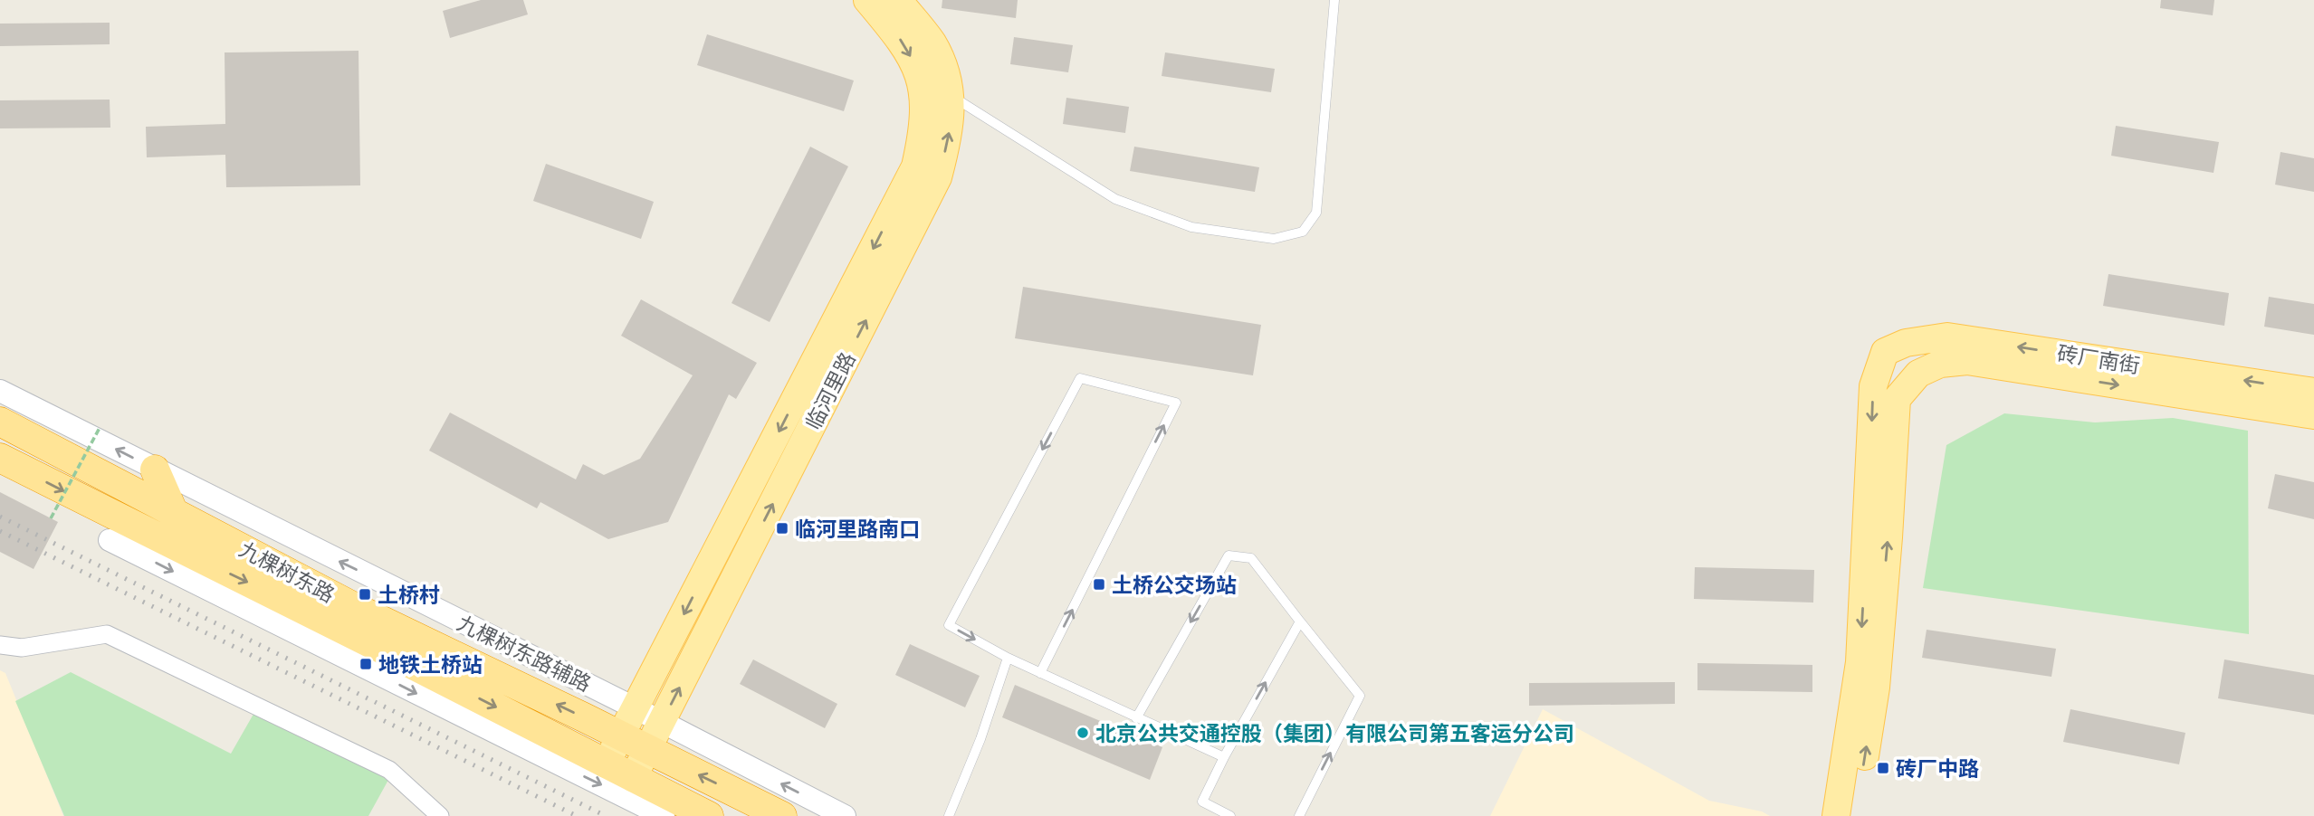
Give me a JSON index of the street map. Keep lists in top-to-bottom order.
{
  "streets": {
    "highway": ["九棵树东路"],
    "main road": ["砖厂南街", "临河里路"],
    "street": ["九棵树东路辅路"]
  },
  "crossings": [
    ["临河里路", "九棵树东路"],
    ["临河里路", "九棵树东路辅路"]
  ],
  "places": {
    "transit": [
      "临河里路南口",
      "土桥公交场站",
      "土桥村",
      "地铁土桥站",
      "砖厂中路"
    ],
    "other": ["北京公共交通控股（集团）有限公司第五客运分公司"]
  }
}
